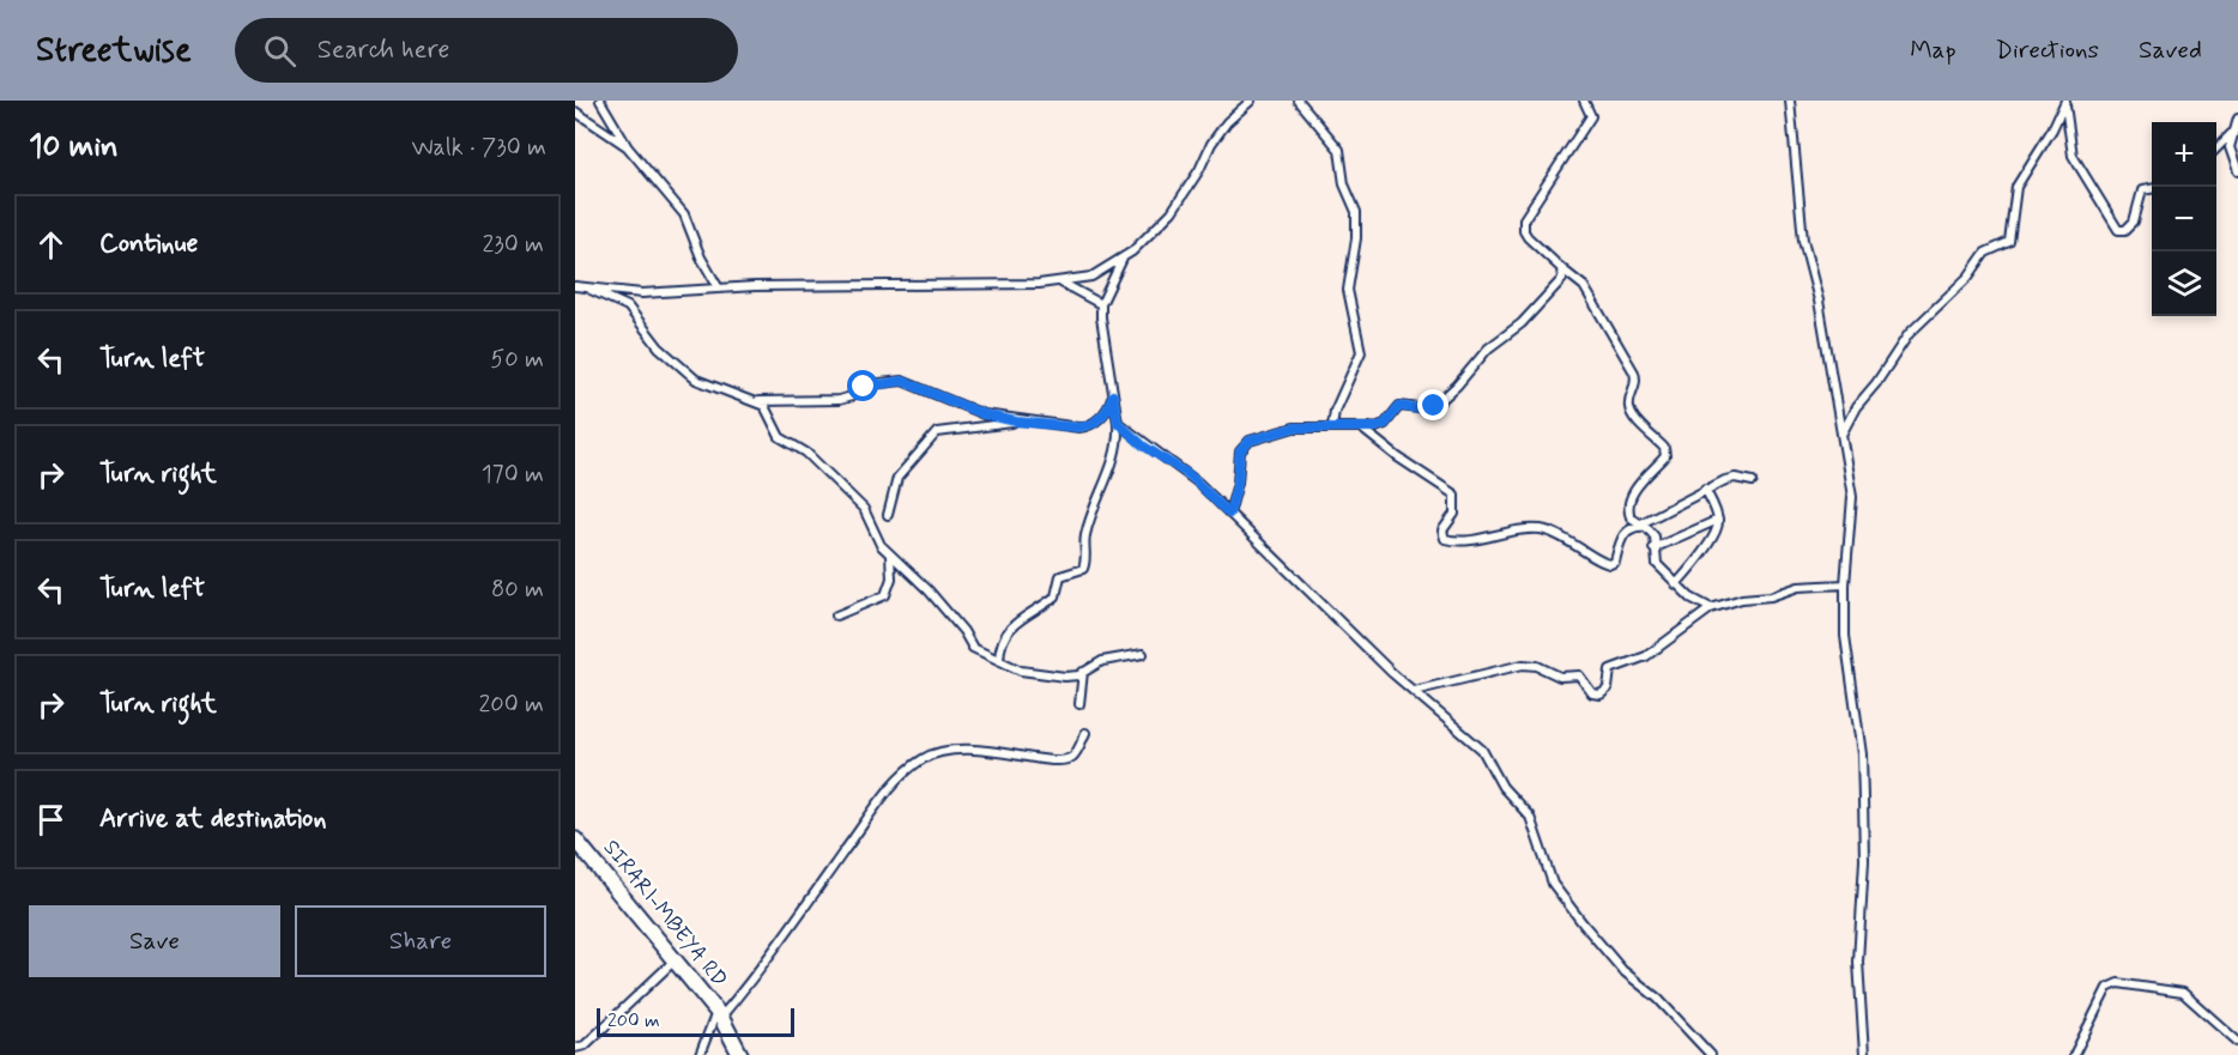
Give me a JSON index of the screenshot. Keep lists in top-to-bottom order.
{
  "streets": {
    "highway": ["SIRARI-MBEYA RD"]
  },
  "scale_bar": "200 m",
  "page": {
    "header": "Streetwise",
    "search": "Search here",
    "nav": ["Map", "Directions", "Saved"],
    "heading": ["10 min", "Walk · 730 m"],
    "map_buttons": ["+", "−"],
    "list": [
      ["Continue", "230 m"],
      ["Turn left", "50 m"],
      ["Turn right", "170 m"],
      ["Turn left", "80 m"],
      ["Turn right", "200 m"],
      "Arrive at destination"
    ],
    "buttons": ["Save", "Share"],
    "scale": "200 m"
  }
}
